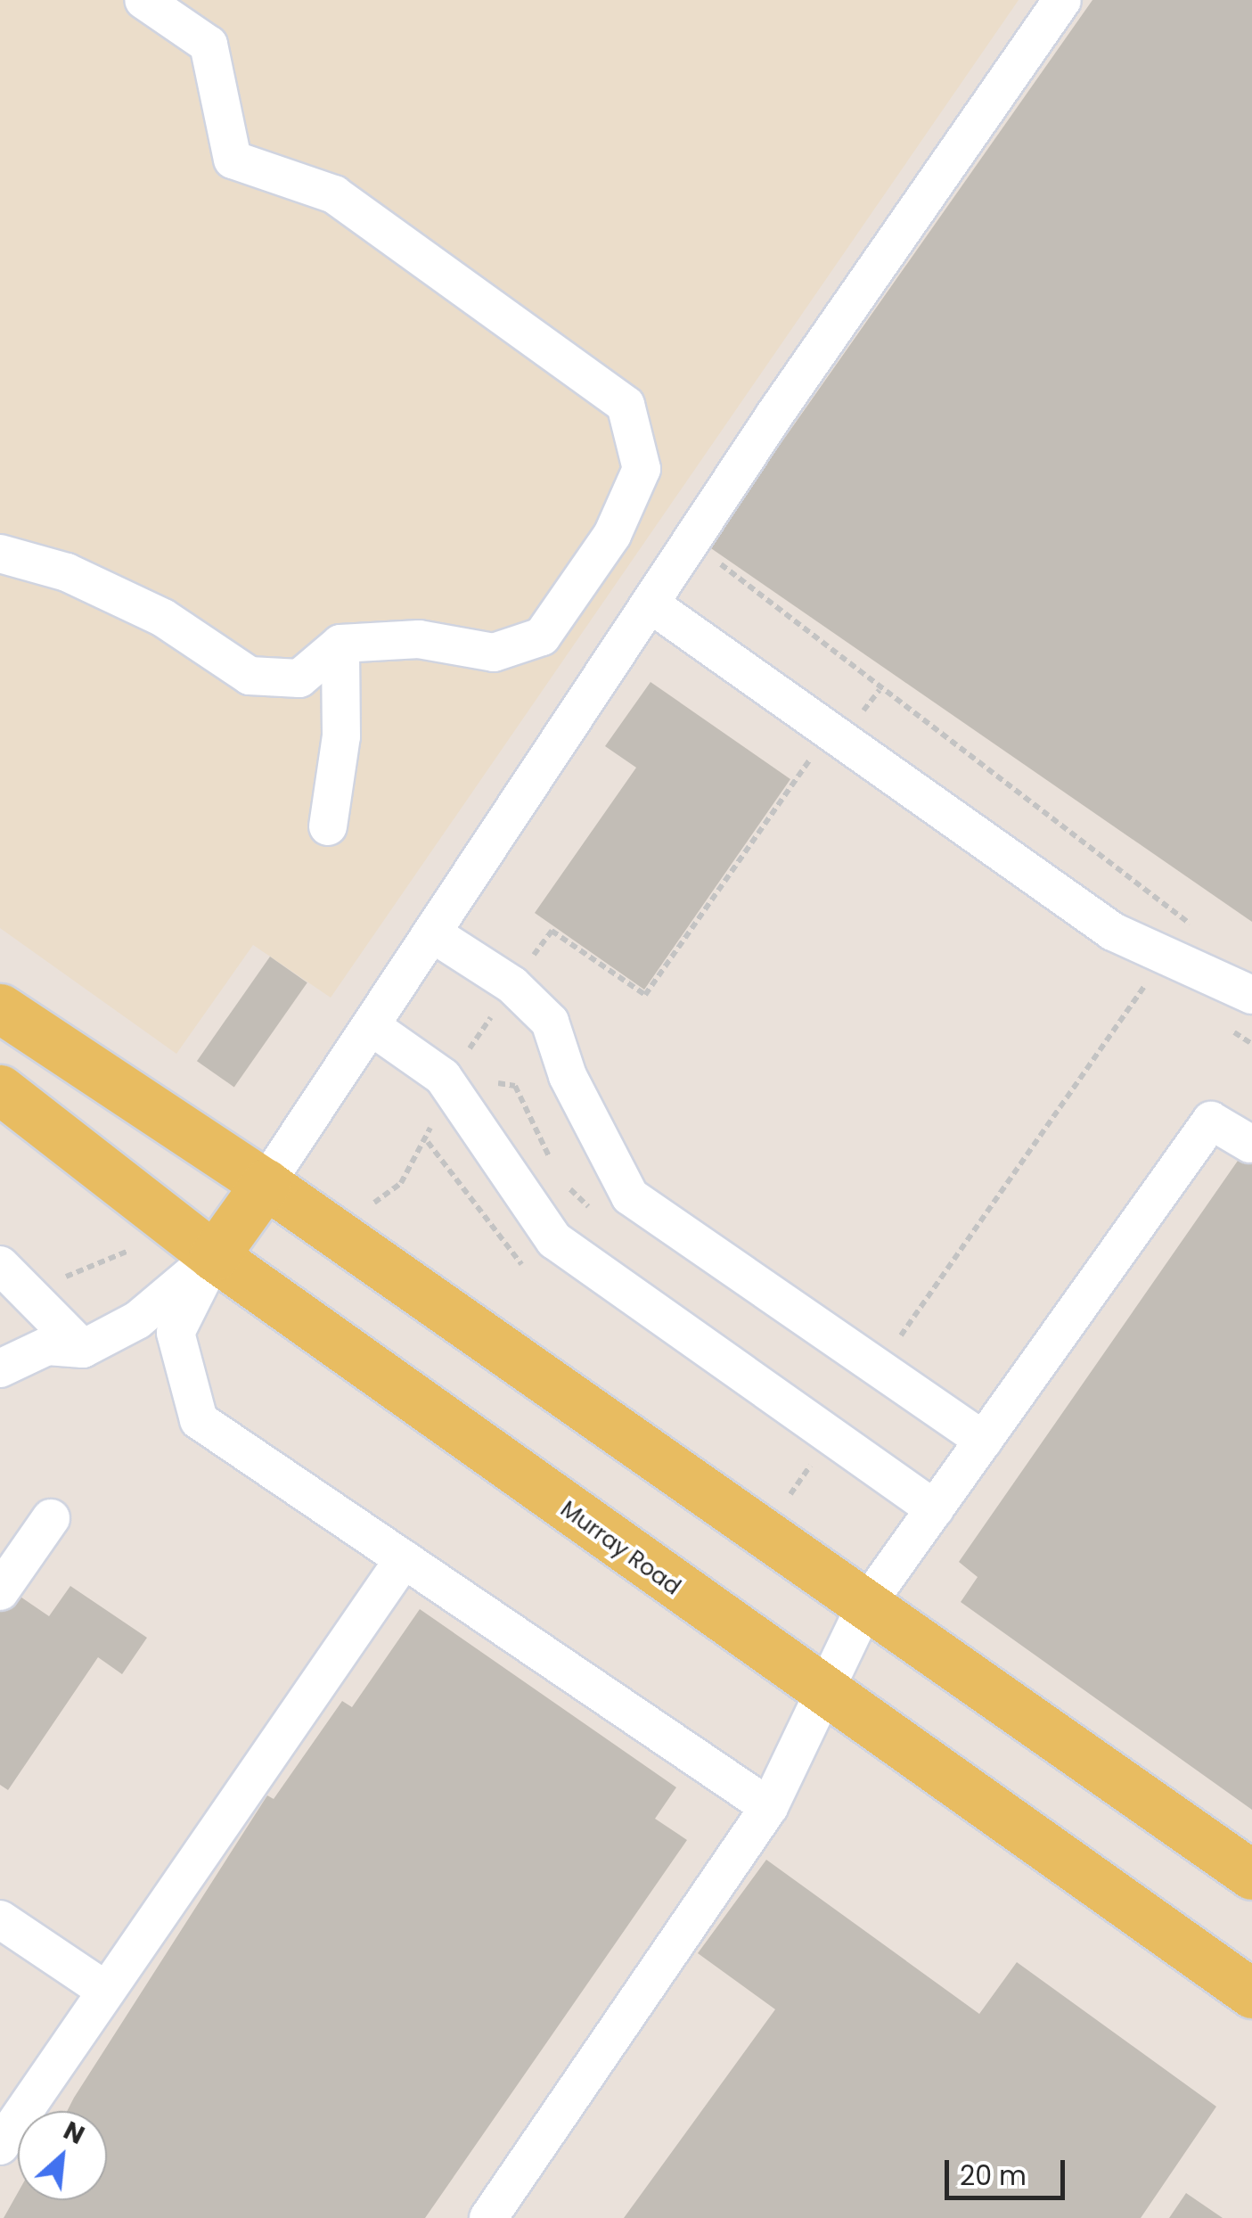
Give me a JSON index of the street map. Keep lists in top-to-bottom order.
{
  "streets": {
    "main road": ["Murray Road"]
  },
  "scale_bar": "20 m",
  "north": "top right"
}
